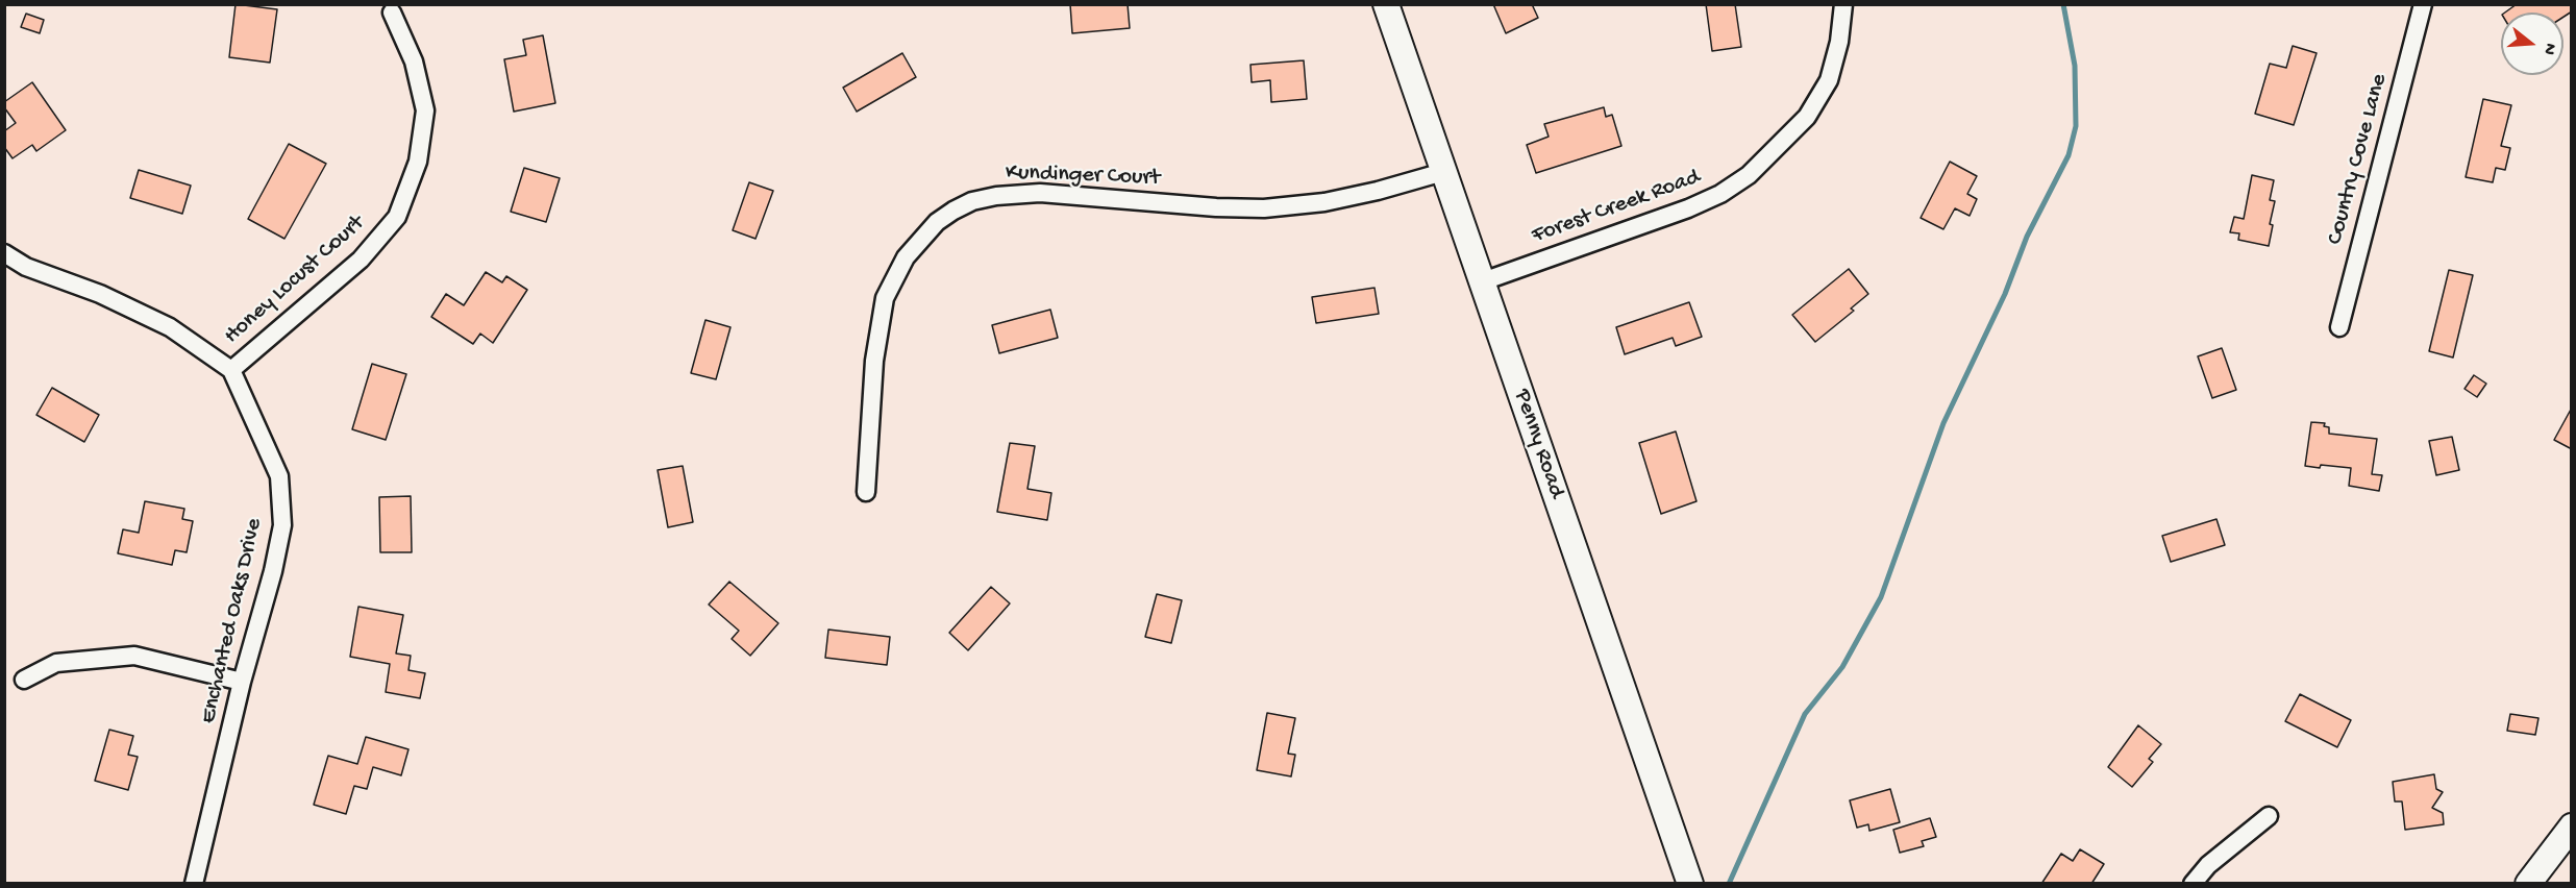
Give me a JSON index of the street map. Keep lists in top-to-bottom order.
{
  "streets": {
    "street": [
      "Country Cove Lane",
      "Kundinger Court",
      "Forest Creek Road",
      "Honey Locust Court",
      "Penny Road",
      "Enchanted Oaks Drive"
    ]
  },
  "crossings": [
    ["Kundinger Court", "Penny Road"],
    ["Forest Creek Road", "Penny Road"],
    ["Honey Locust Court", "Enchanted Oaks Drive"]
  ],
  "north": "right"
}
